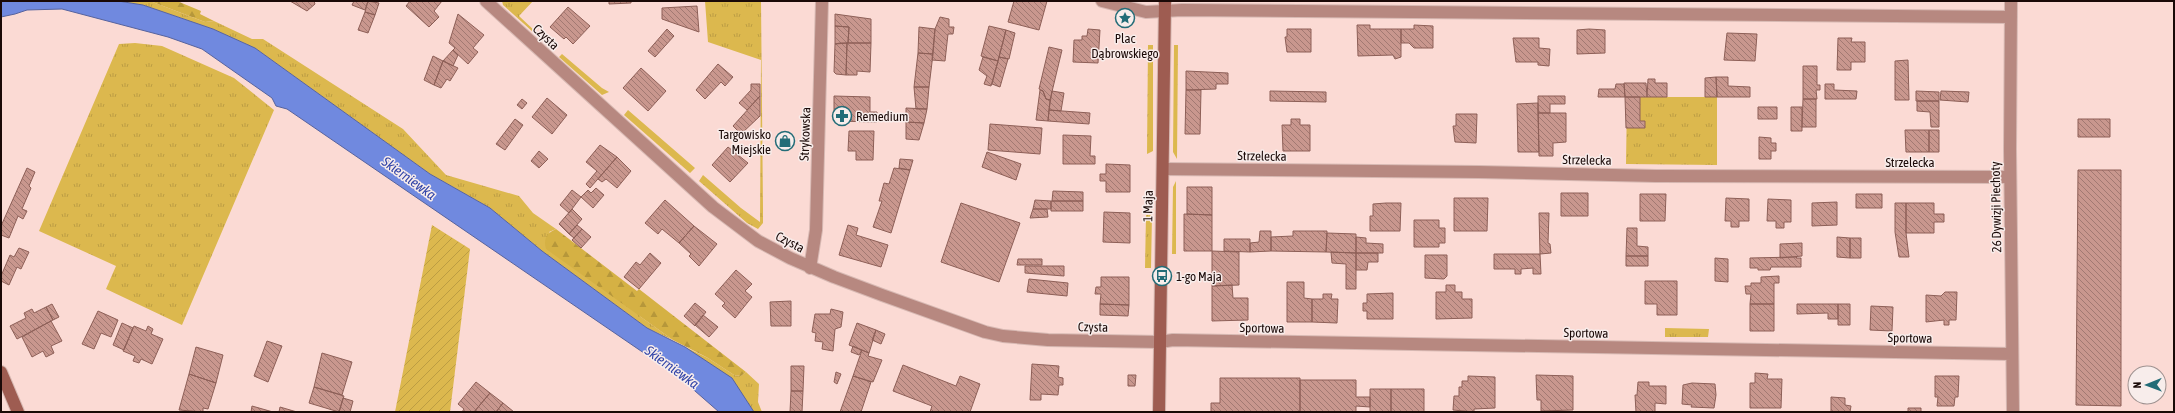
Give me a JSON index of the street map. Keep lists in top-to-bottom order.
{
  "streets": {
    "main road": ["1 Maja"],
    "street": [
      "Czysta",
      "Strykowska",
      "Strzelecka",
      "26 Dywizji Piechoty",
      "Sportowa"
    ]
  },
  "crossings": [
    ["Czysta", "Strykowska"],
    ["Czysta", "1 Maja"],
    ["Czysta", "Sportowa"],
    ["Strzelecka", "1 Maja"],
    ["Strzelecka", "26 Dywizji Piechoty"],
    ["1 Maja", "Sportowa"],
    ["26 Dywizji Piechoty", "Sportowa"]
  ],
  "water": ["Skierniewka"],
  "places": {
    "place": ["Plac Dąbrowskiego"],
    "pharmacy": ["Remedium"],
    "shop": ["Targowisko Miejskie"],
    "bus stop": ["1-go Maja"]
  },
  "north": "left"
}
